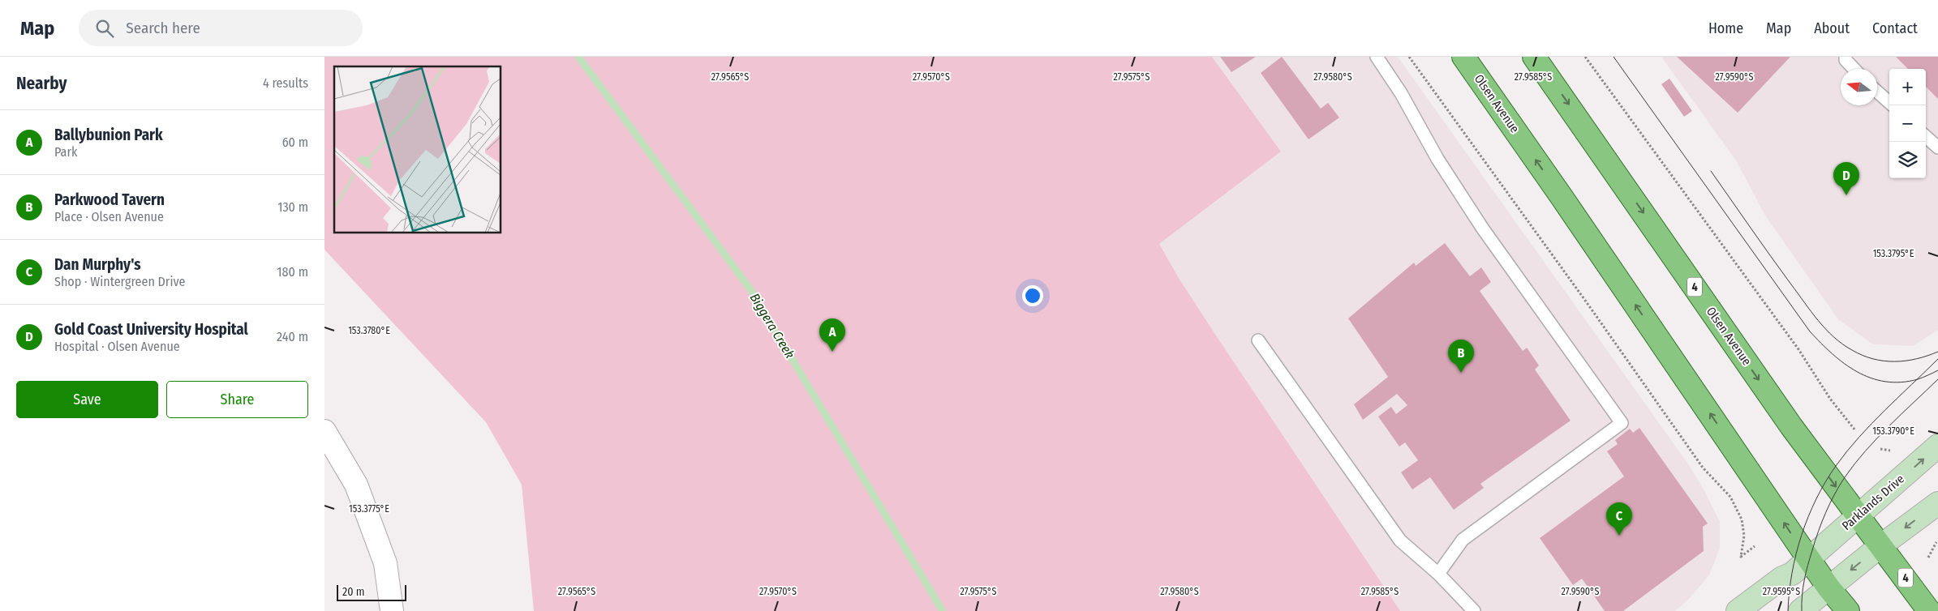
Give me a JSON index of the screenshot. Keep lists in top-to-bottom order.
{
  "streets": {
    "main road": ["Olsen Avenue", "4"],
    "street": ["Parklands Drive"]
  },
  "crossings": [
    ["Olsen Avenue", "Parklands Drive"]
  ],
  "water": ["Biggera Creek"],
  "scale_bar": "20 m",
  "north": "left",
  "page": {
    "header": "Map",
    "search": "Search here",
    "nav": [
      "Home",
      "Map",
      "About",
      "Contact"
    ],
    "heading": ["Nearby", "4 results"],
    "map_buttons": ["+", "−"],
    "list": [
      {
        "mark": "A",
        "name": "Ballybunion Park",
        "note": "Park",
        "value": "60 m"
      },
      {
        "mark": "B",
        "name": "Parkwood Tavern",
        "note": "Place · Olsen Avenue",
        "value": "130 m"
      },
      {
        "mark": "C",
        "name": "Dan Murphy's",
        "note": "Shop · Wintergreen Drive",
        "value": "180 m"
      },
      {
        "mark": "D",
        "name": "Gold Coast University Hospital",
        "note": "Hospital · Olsen Avenue",
        "value": "240 m"
      }
    ],
    "pins": [
      "D",
      "A",
      "B",
      "C"
    ],
    "buttons": ["Save", "Share"],
    "scale": "20 m"
  },
  "coordinates": [
    "27.9565°S",
    "27.9570°S",
    "27.9575°S",
    "27.9580°S",
    "27.9585°S",
    "27.9590°S",
    "153.3795°E",
    "153.3780°E",
    "153.3790°E",
    "153.3775°E",
    "27.9595°S"
  ]
}
